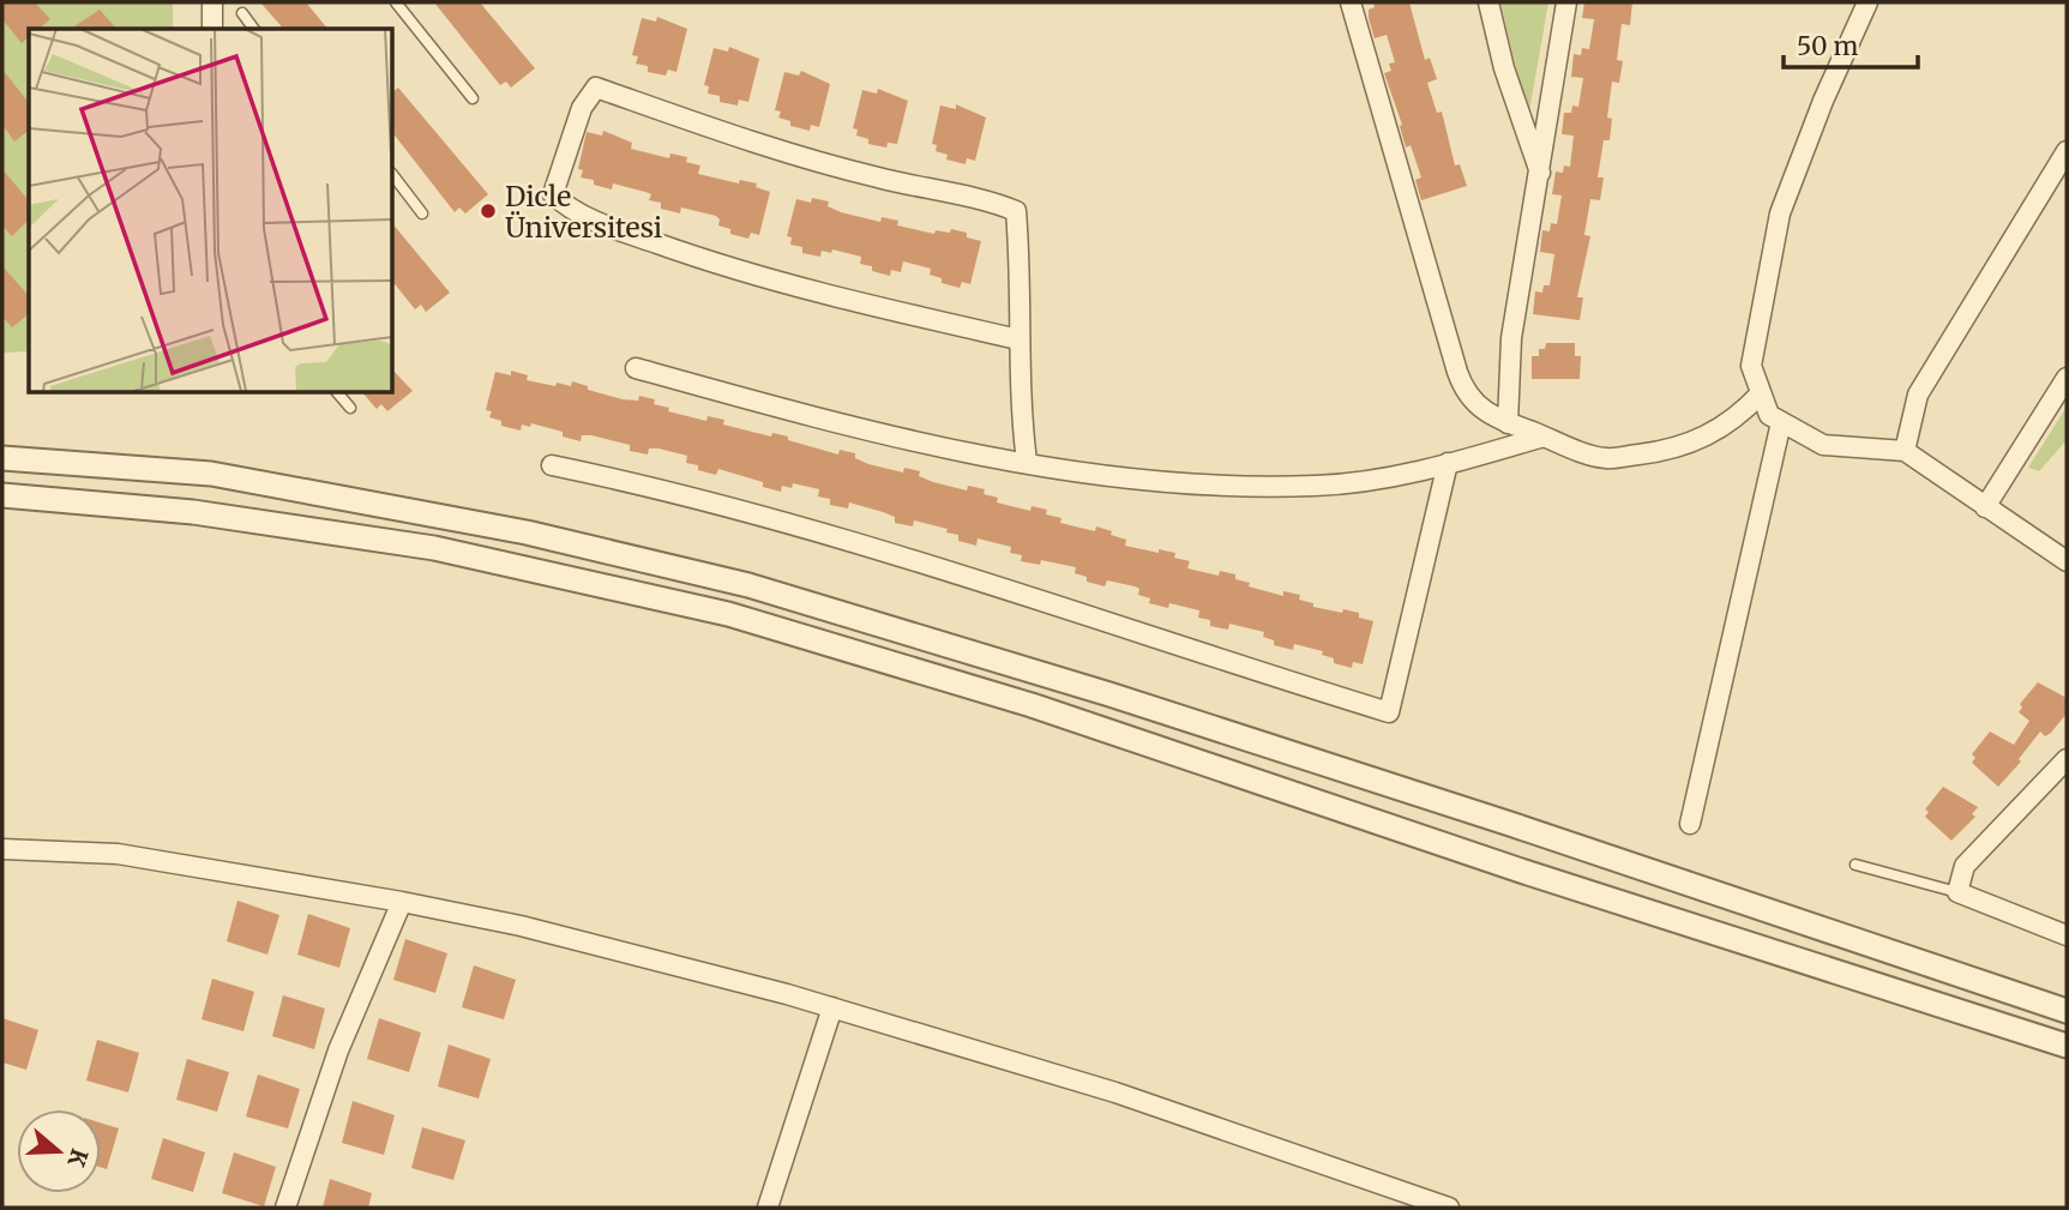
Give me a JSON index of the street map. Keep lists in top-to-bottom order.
{
  "places": ["Dicle Üniversitesi"],
  "scale_bar": "50 m",
  "north": "right"
}
